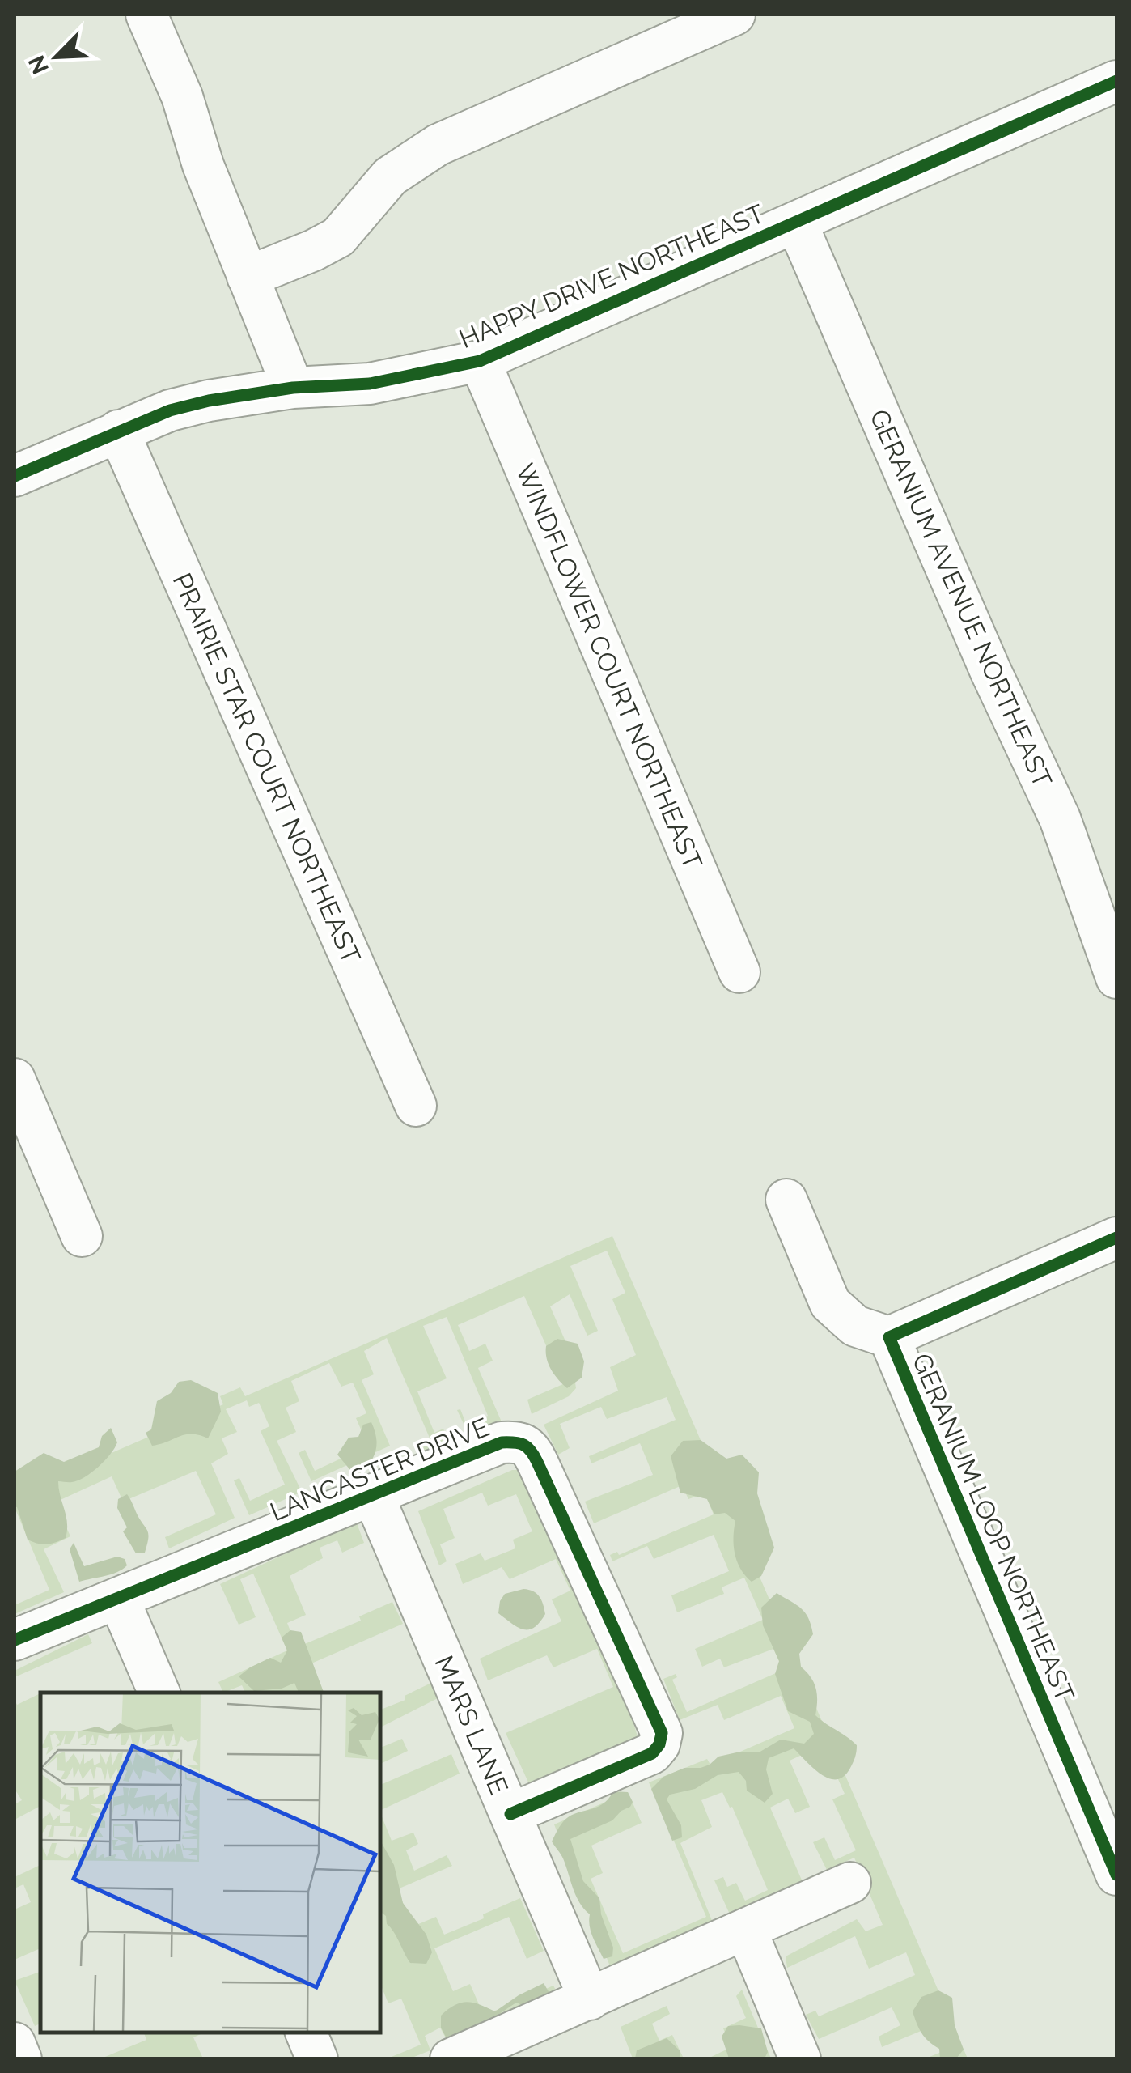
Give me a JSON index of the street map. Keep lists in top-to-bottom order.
{
  "streets": {
    "street": [
      "HAPPY DRIVE NORTHEAST",
      "GERANIUM AVENUE NORTHEAST",
      "WINDFLOWER COURT NORTHEAST",
      "PRAIRIE STAR COURT NORTHEAST",
      "LANCASTER DRIVE",
      "GERANIUM LOOP NORTHEAST",
      "MARS LANE"
    ]
  },
  "crossings": [
    ["HAPPY DRIVE NORTHEAST", "GERANIUM AVENUE NORTHEAST"],
    ["HAPPY DRIVE NORTHEAST", "WINDFLOWER COURT NORTHEAST"],
    ["HAPPY DRIVE NORTHEAST", "PRAIRIE STAR COURT NORTHEAST"],
    ["LANCASTER DRIVE", "MARS LANE"]
  ],
  "north": "bottom left"
}
